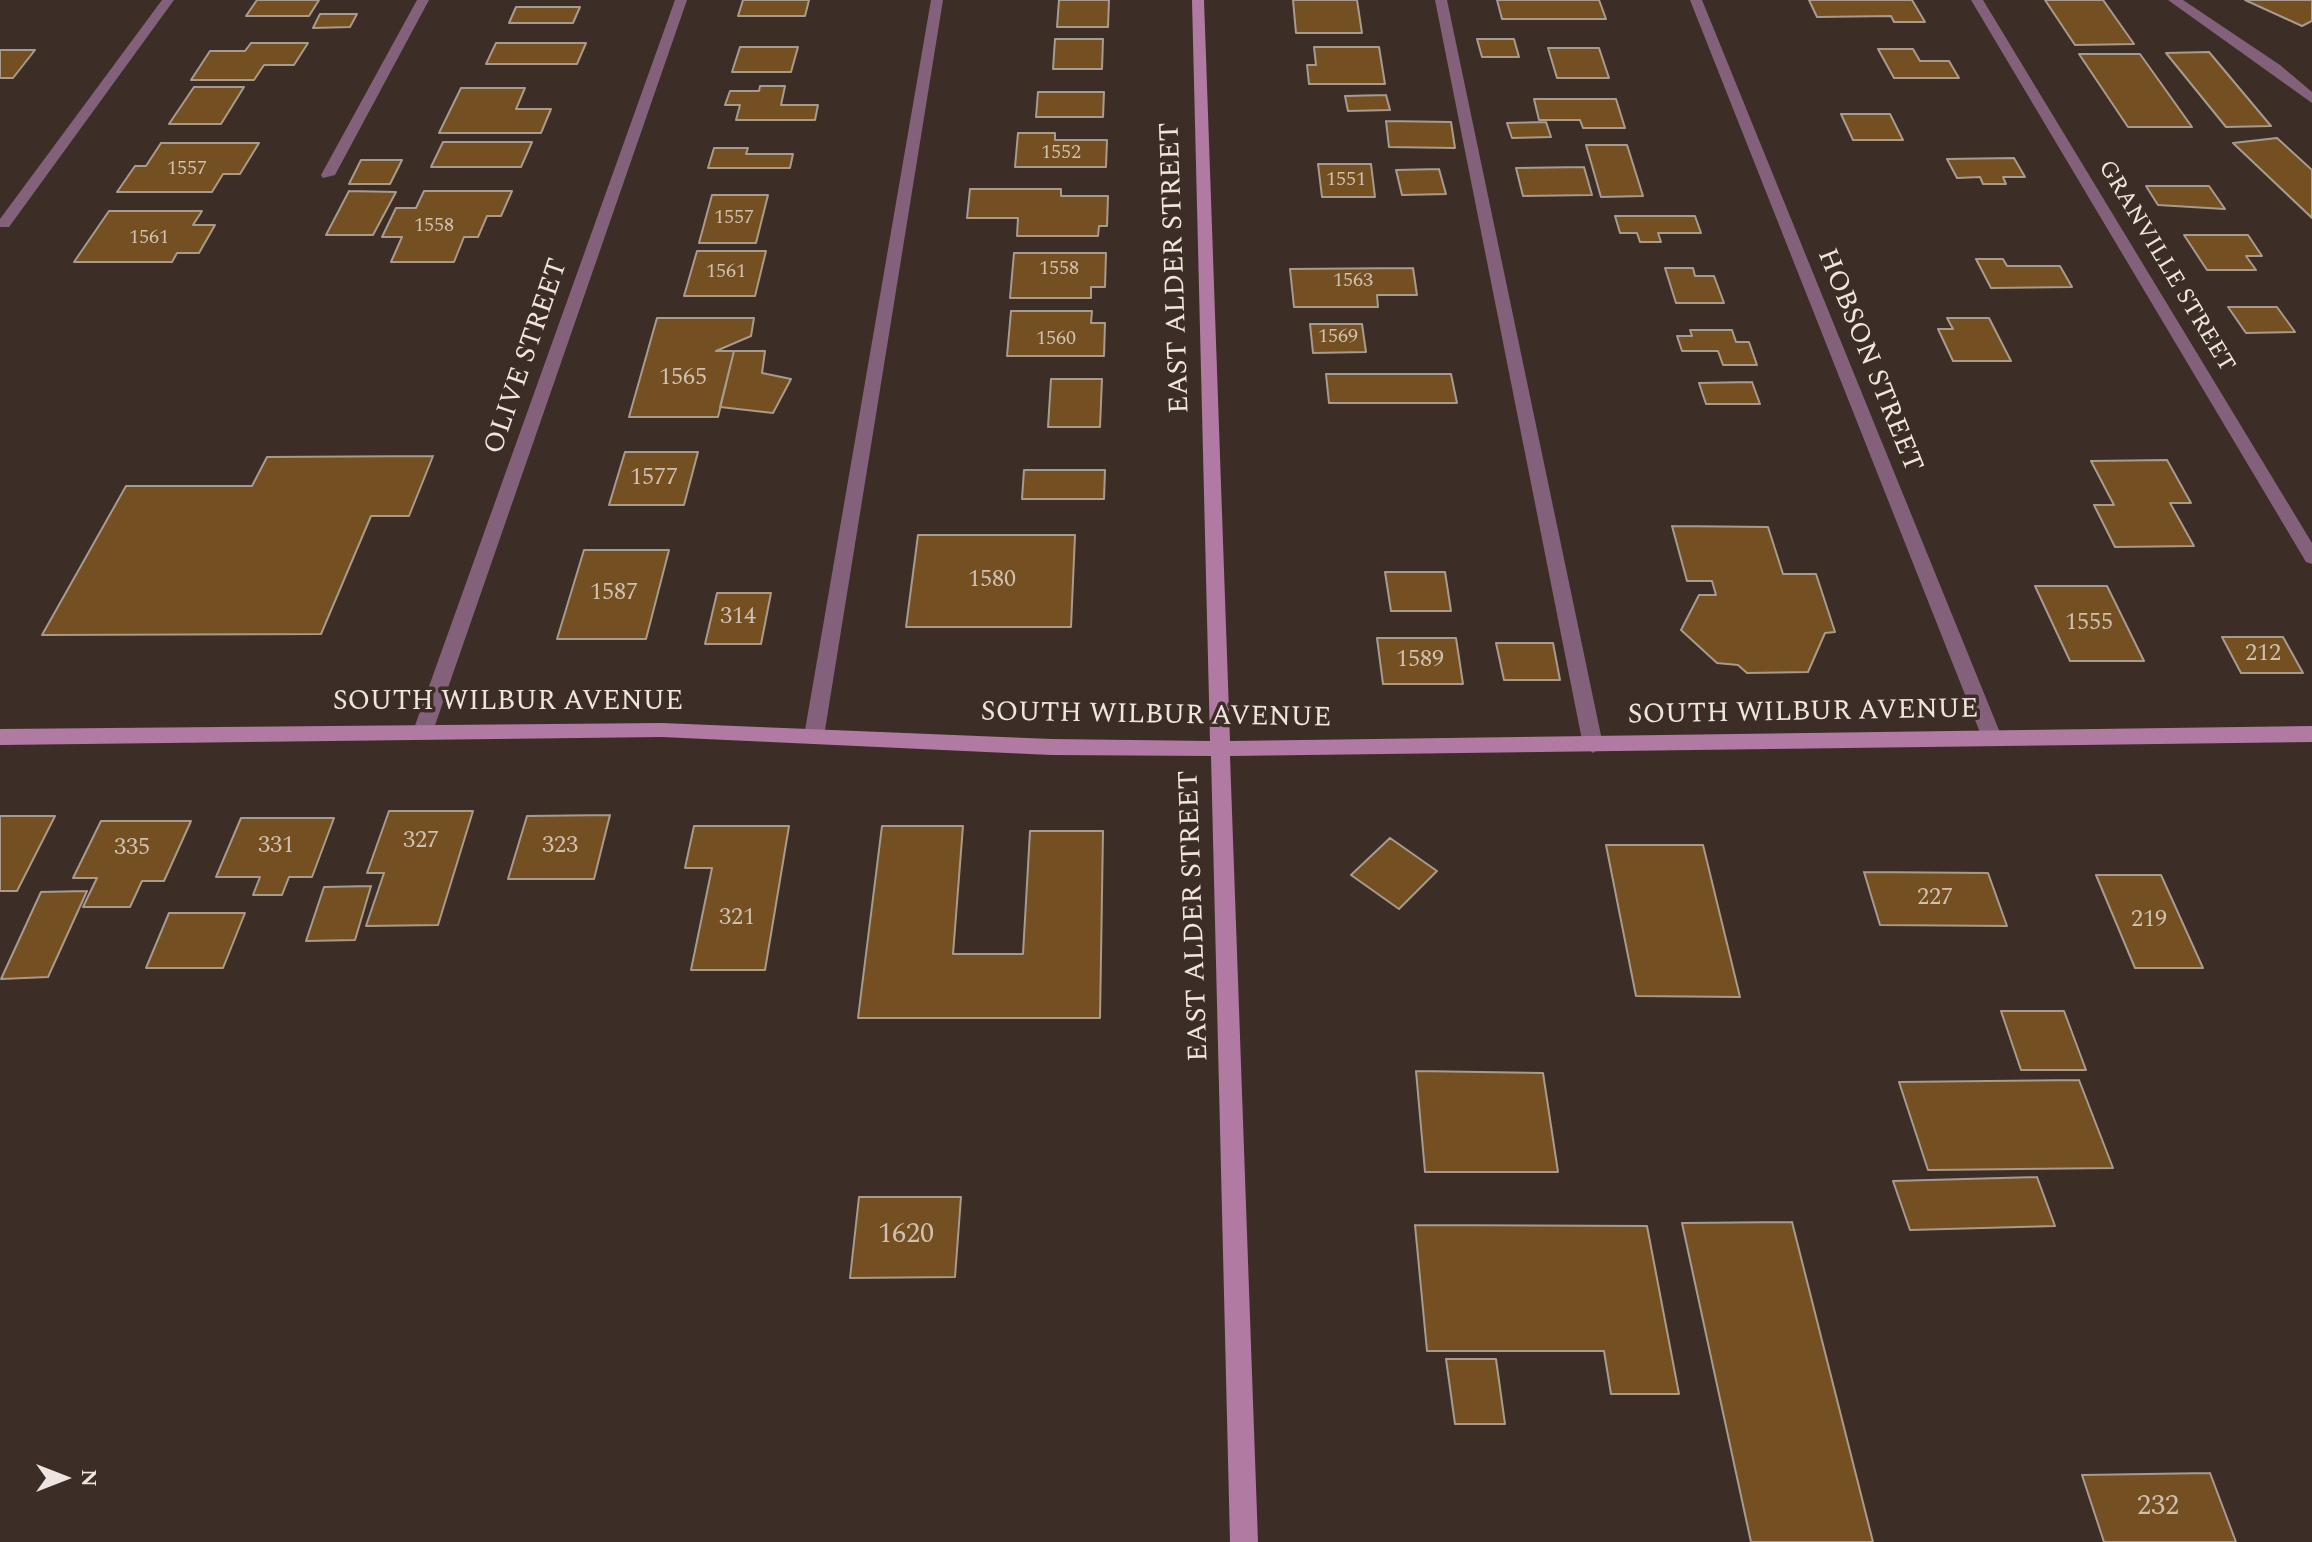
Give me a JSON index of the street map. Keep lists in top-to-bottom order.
{
  "streets": {
    "main road": ["EAST ALDER STREET", "SOUTH WILBUR AVENUE"],
    "street": ["GRANVILLE STREET", "OLIVE STREET", "HOBSON STREET"]
  },
  "crossings": [
    ["EAST ALDER STREET", "SOUTH WILBUR AVENUE"],
    ["OLIVE STREET", "SOUTH WILBUR AVENUE"],
    ["HOBSON STREET", "SOUTH WILBUR AVENUE"]
  ],
  "house_numbers": [
    "1552",
    "1557",
    "1551",
    "1557",
    "1558",
    "1561",
    "1558",
    "1561",
    "1563",
    "1569",
    "1560",
    "1565",
    "1577",
    "1580",
    "1587",
    "314",
    "1555",
    "212",
    "1589",
    "327",
    "331",
    "323",
    "335",
    "227",
    "321",
    "219",
    "1620",
    "232"
  ],
  "north": "right"
}
